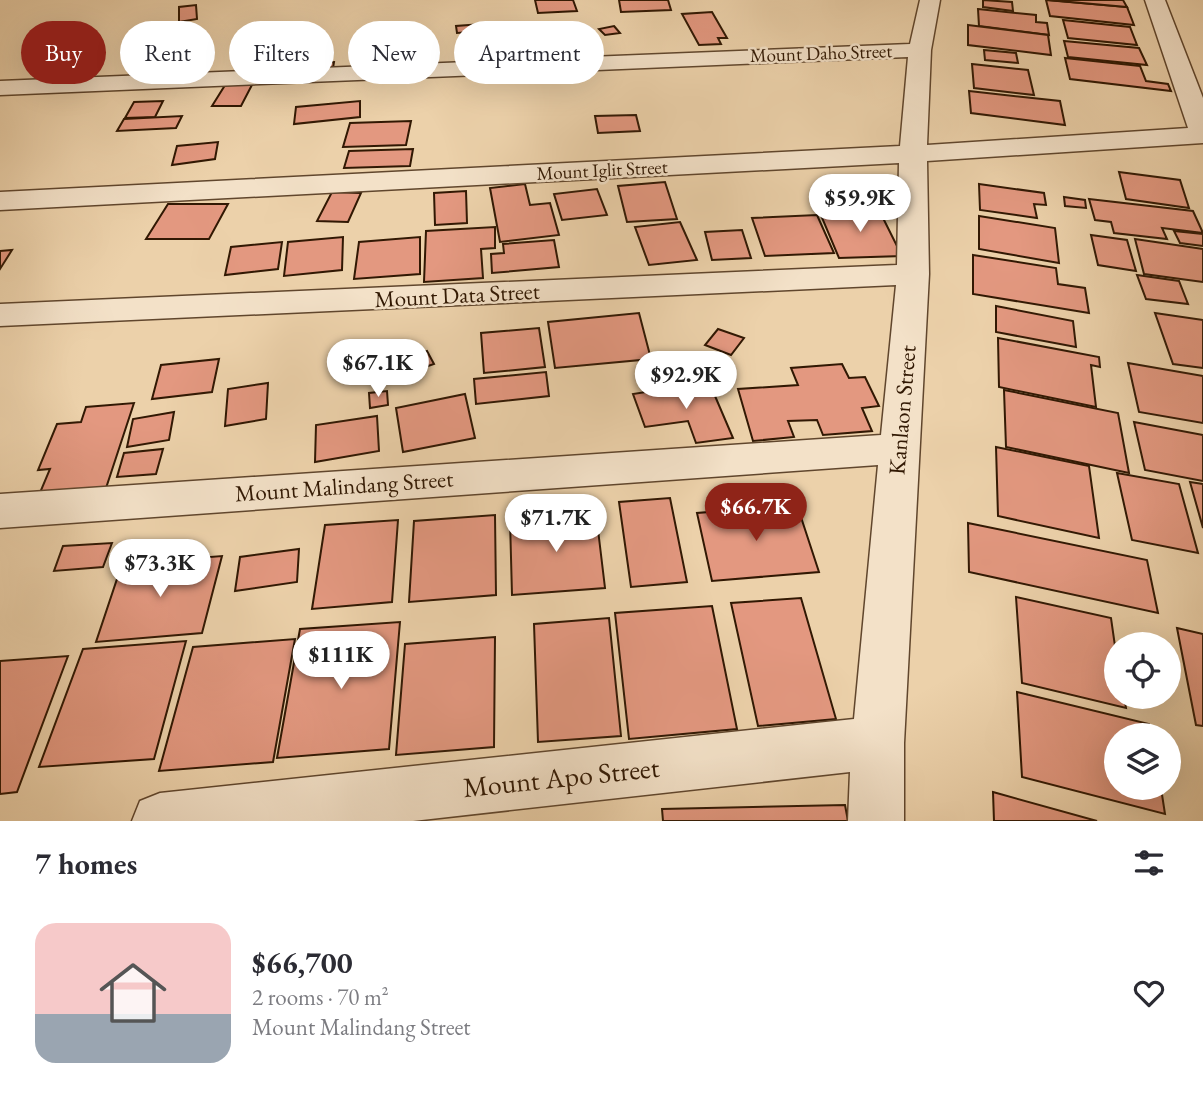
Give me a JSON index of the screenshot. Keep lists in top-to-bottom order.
{
  "streets": {
    "street": [
      "Mount Daho Street",
      "Mount Iglit Street",
      "Mount Data Street",
      "Kanlaon Street",
      "Mount Malindang Street",
      "Mount Apo Street"
    ]
  },
  "crossings": [
    ["Mount Daho Street", "Kanlaon Street"],
    ["Mount Iglit Street", "Kanlaon Street"],
    ["Mount Data Street", "Kanlaon Street"],
    ["Kanlaon Street", "Mount Malindang Street"],
    ["Kanlaon Street", "Mount Apo Street"]
  ],
  "page": {
    "chip": [
      "Buy",
      "Rent",
      "Filters",
      "New",
      "Apartment"
    ],
    "price": [
      "$59.9K",
      "$67.1K",
      "$92.9K",
      "$66.7K",
      "$71.7K",
      "$73.3K",
      "$111K"
    ],
    "heading": "7 homes",
    "list": [
      {
        "name": "$66,700",
        "note": "2 rooms · 70 m² · Mount Malindang Street"
      }
    ]
  }
}
